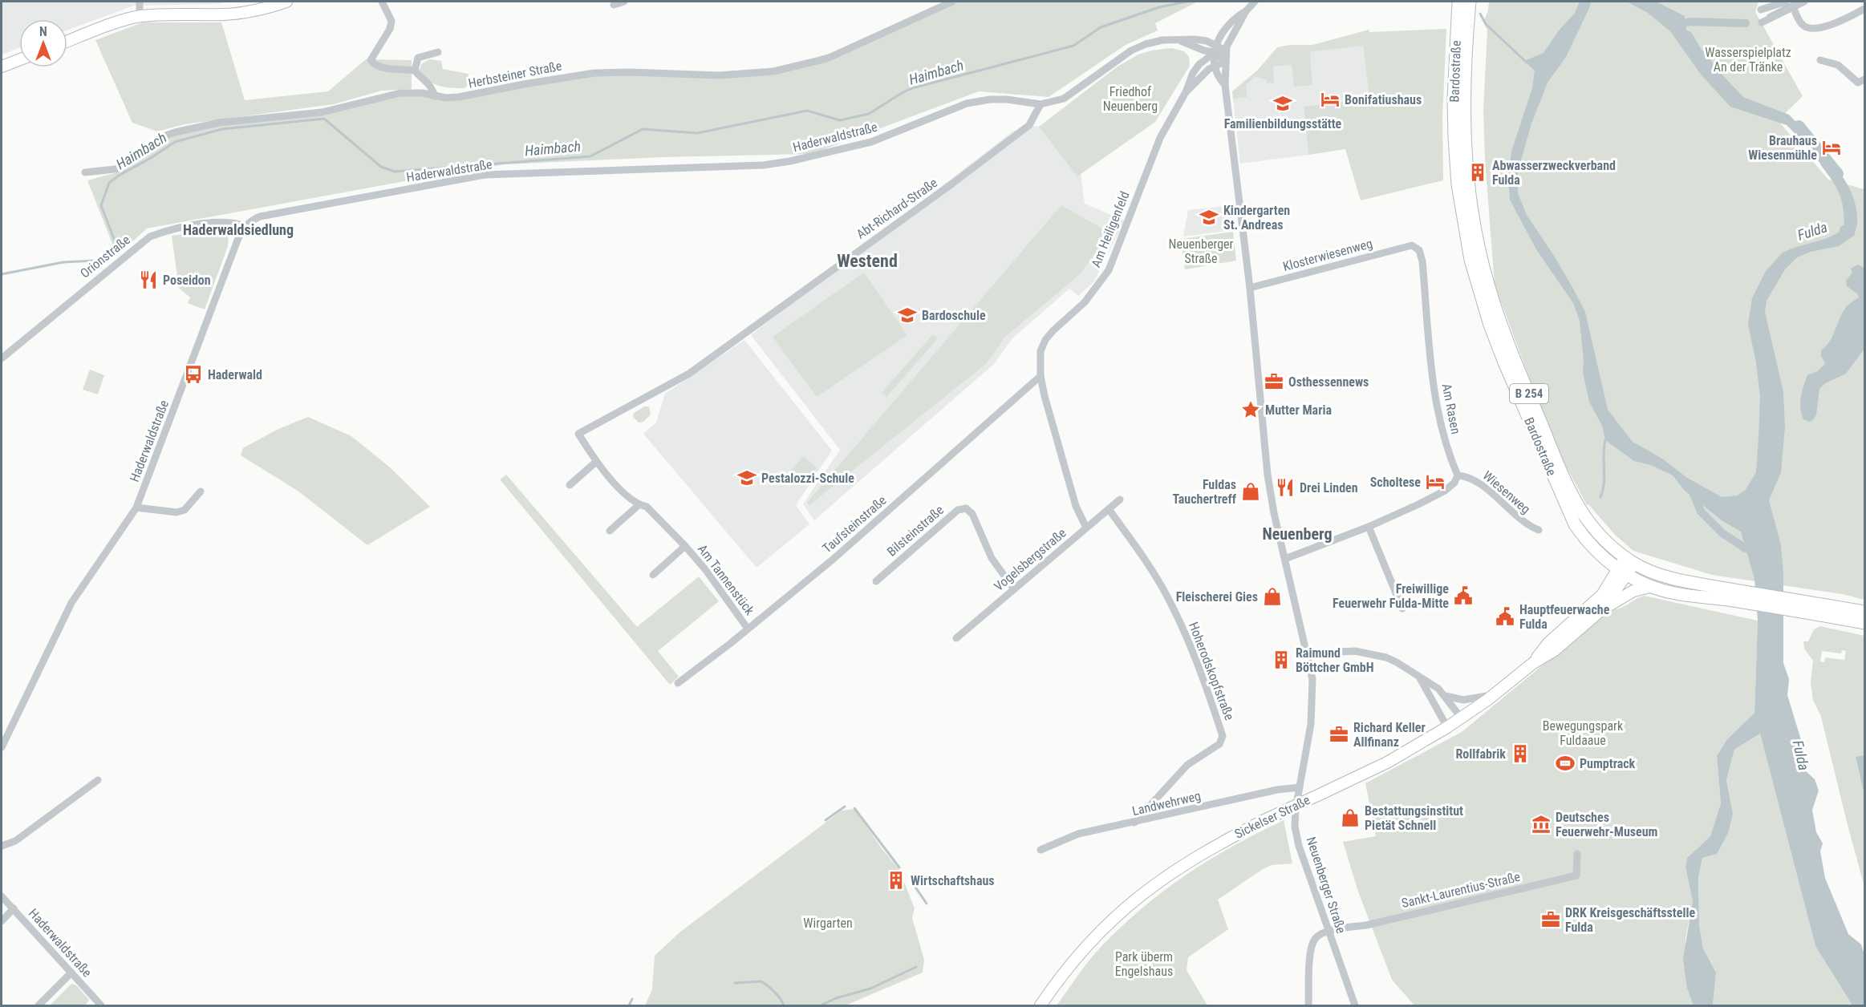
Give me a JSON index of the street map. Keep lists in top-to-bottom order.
{
  "streets": {
    "main road": ["Bardostraße", "B 254", "Sickelser Straße"],
    "street": [
      "Herbsteiner Straße",
      "Haderwaldstraße",
      "Abt-Richard-Straße",
      "Am Heiligenfeld",
      "Klosterwiesenweg",
      "Orionstraße",
      "Am Rasen",
      "Wiesenweg",
      "Taufsteinstraße",
      "Bilsteinstraße",
      "Vogelsbergstraße",
      "Am Tannenstück",
      "Hoherodskopfstraße",
      "Landwehrweg",
      "Neuenberger Straße",
      "Sankt-Laurentius-Straße"
    ]
  },
  "crossings": [
    ["Bardostraße", "Sickelser Straße"],
    ["Haderwaldstraße", "Abt-Richard-Straße"],
    ["Haderwaldstraße", "Orionstraße"],
    ["Abt-Richard-Straße", "Am Tannenstück"],
    ["Am Heiligenfeld", "Taufsteinstraße"],
    ["Am Heiligenfeld", "Vogelsbergstraße"],
    ["Am Heiligenfeld", "Neuenberger Straße"],
    ["Klosterwiesenweg", "Am Rasen"],
    ["Klosterwiesenweg", "Neuenberger Straße"],
    ["Am Rasen", "Wiesenweg"],
    ["Taufsteinstraße", "Am Tannenstück"],
    ["Bilsteinstraße", "Vogelsbergstraße"],
    ["Vogelsbergstraße", "Hoherodskopfstraße"],
    ["Hoherodskopfstraße", "Landwehrweg"],
    ["Landwehrweg", "Neuenberger Straße"],
    ["Neuenberger Straße", "Sankt-Laurentius-Straße"]
  ],
  "districts": ["Haderwaldsiedlung", "Westend", "Neuenberg"],
  "water": ["Haimbach", "Fulda"],
  "parks": [
    "Wasserspielplatz An der Tränke",
    "Friedhof Neuenberg",
    "Neuenberger Straße",
    "Bewegungspark Fuldaaue",
    "Wirgarten",
    "Park überm Engelshaus"
  ],
  "places": {
    "hotel": ["Bonifatiushaus", "Brauhaus Wiesenmühle", "Scholtese"],
    "school or university": [
      "Familienbildungsstätte",
      "Kindergarten St. Andreas",
      "Bardoschule",
      "Pestalozzi-Schule"
    ],
    "building": [
      "Abwasserzweckverband Fulda",
      "Raimund Böttcher GmbH",
      "Rollfabrik",
      "Wirtschaftshaus"
    ],
    "restaurant": ["Poseidon", "Drei Linden"],
    "bus stop": ["Haderwald"],
    "office": ["Osthessennews", "Richard Keller Allfinanz", "DRK Kreisgeschäftsstelle Fulda"],
    "place": ["Mutter Maria"],
    "shop": ["Fuldas Tauchertreff", "Fleischerei Gies", "Bestattungsinstitut Pietät Schnell"],
    "public building": ["Freiwillige Feuerwehr Fulda-Mitte", "Hauptfeuerwache Fulda"],
    "sports": ["Pumptrack"],
    "museum": ["Deutsches Feuerwehr-Museum"]
  },
  "north": "top"
}
